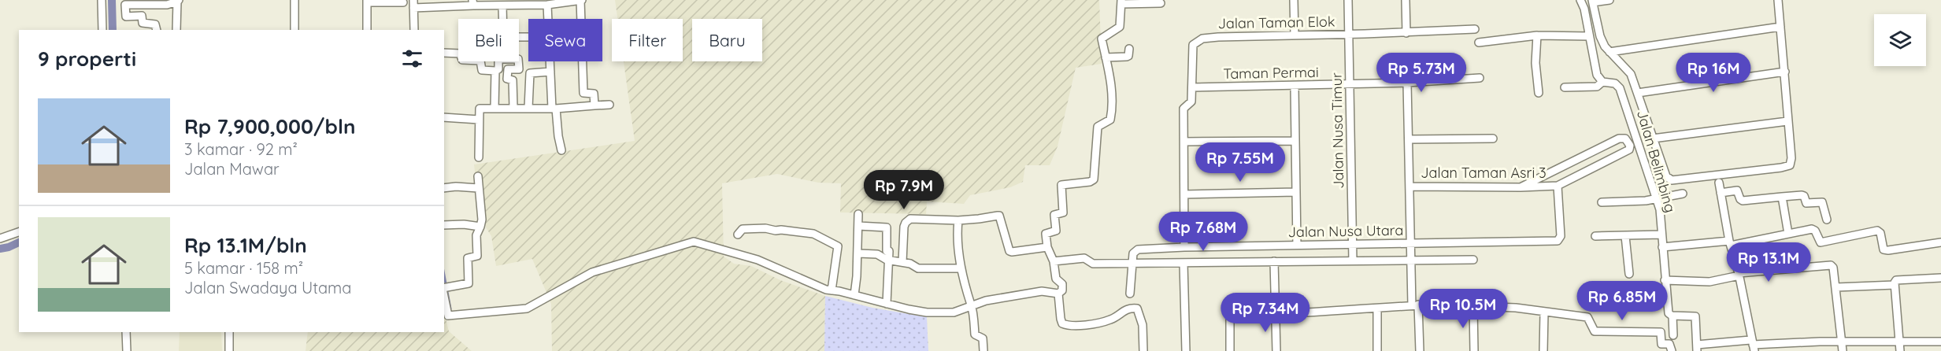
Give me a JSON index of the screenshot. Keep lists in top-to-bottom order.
{
  "streets": {
    "street": [
      "Jalan Taman Elok",
      "Taman Permai",
      "Jalan Nusa Timur",
      "Jalan Belimbing",
      "Jalan Taman Asri 3",
      "Jalan Nusa Utara"
    ]
  },
  "crossings": [
    ["Jalan Taman Elok", "Taman Permai"],
    ["Jalan Taman Elok", "Jalan Nusa Timur"],
    ["Taman Permai", "Jalan Nusa Timur"],
    ["Jalan Nusa Timur", "Jalan Nusa Utara"],
    ["Jalan Taman Asri 3", "Jalan Nusa Utara"]
  ],
  "page": {
    "chip": [
      "Beli",
      "Sewa",
      "Filter",
      "Baru"
    ],
    "heading": "9 properti",
    "price": [
      "Rp 5.73M",
      "Rp 16M",
      "Rp 7.55M",
      "Rp 7.9M",
      "Rp 7.68M",
      "Rp 13.1M",
      "Rp 6.85M",
      "Rp 10.5M",
      "Rp 7.34M"
    ],
    "list": [
      {
        "name": "Rp 7,900,000/bln",
        "note": "3 kamar · 92 m² · Jalan Mawar"
      },
      {
        "name": "Rp 13.1M/bln",
        "note": "5 kamar · 158 m² · Jalan Swadaya Utama"
      }
    ]
  }
}
